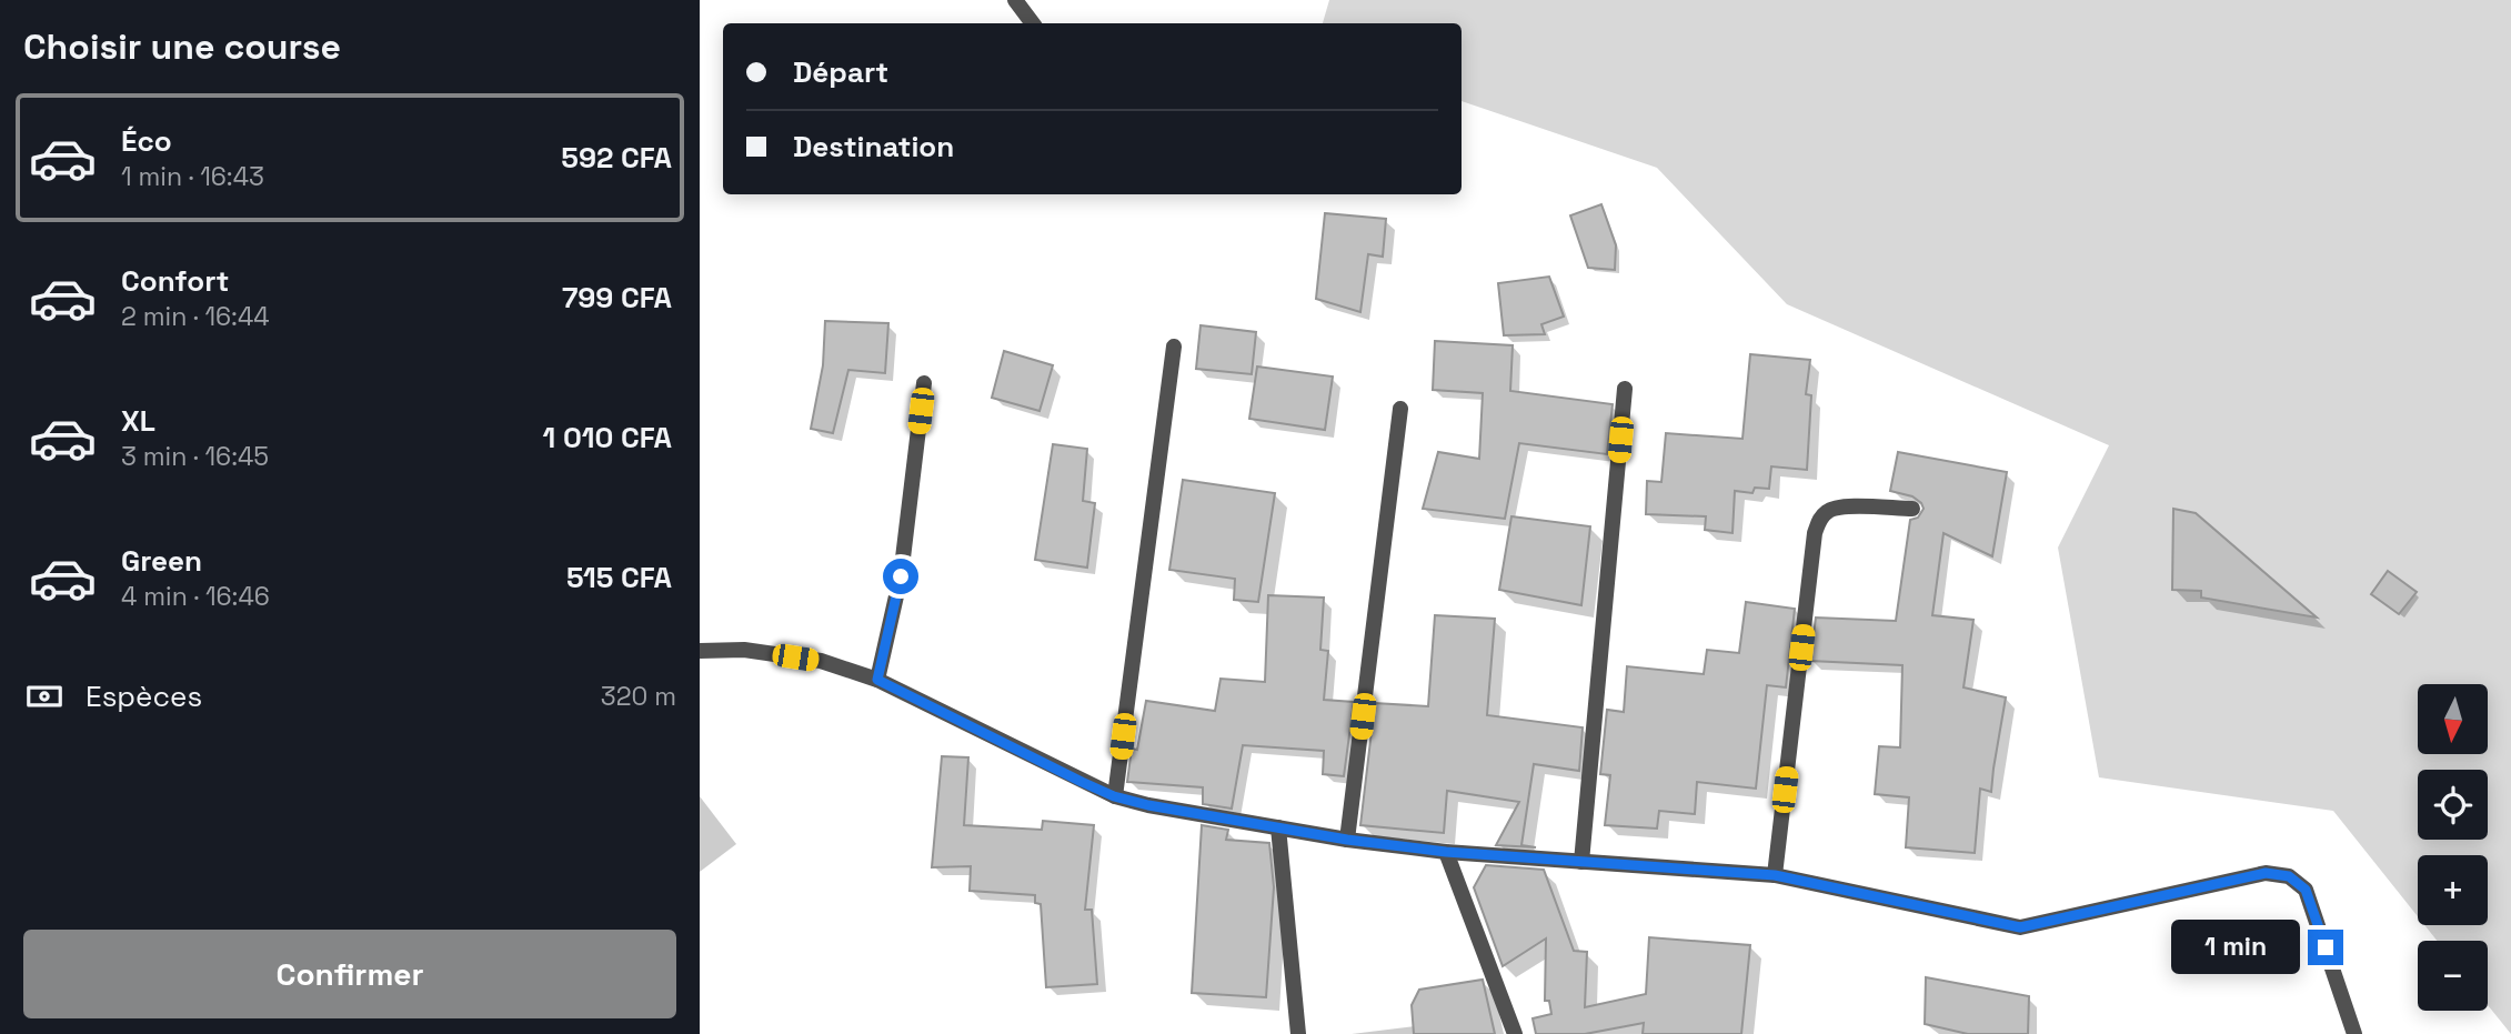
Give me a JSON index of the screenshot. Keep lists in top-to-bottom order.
{
  "north": "bottom",
  "page": {
    "heading": "Choisir une course",
    "banner": ["Départ", "Destination"],
    "list": [
      {
        "name": "Éco",
        "note": "1 min · 16:43",
        "value": "592 CFA"
      },
      {
        "name": "Confort",
        "note": "2 min · 16:44",
        "value": "799 CFA"
      },
      {
        "name": "XL",
        "note": "3 min · 16:45",
        "value": "1 010 CFA"
      },
      {
        "name": "Green",
        "note": "4 min · 16:46",
        "value": "515 CFA"
      }
    ],
    "pay": ["Espèces", "320 m"],
    "map_buttons": ["+", "−"],
    "buttons": "Confirmer",
    "bubble": "1 min"
  }
}
